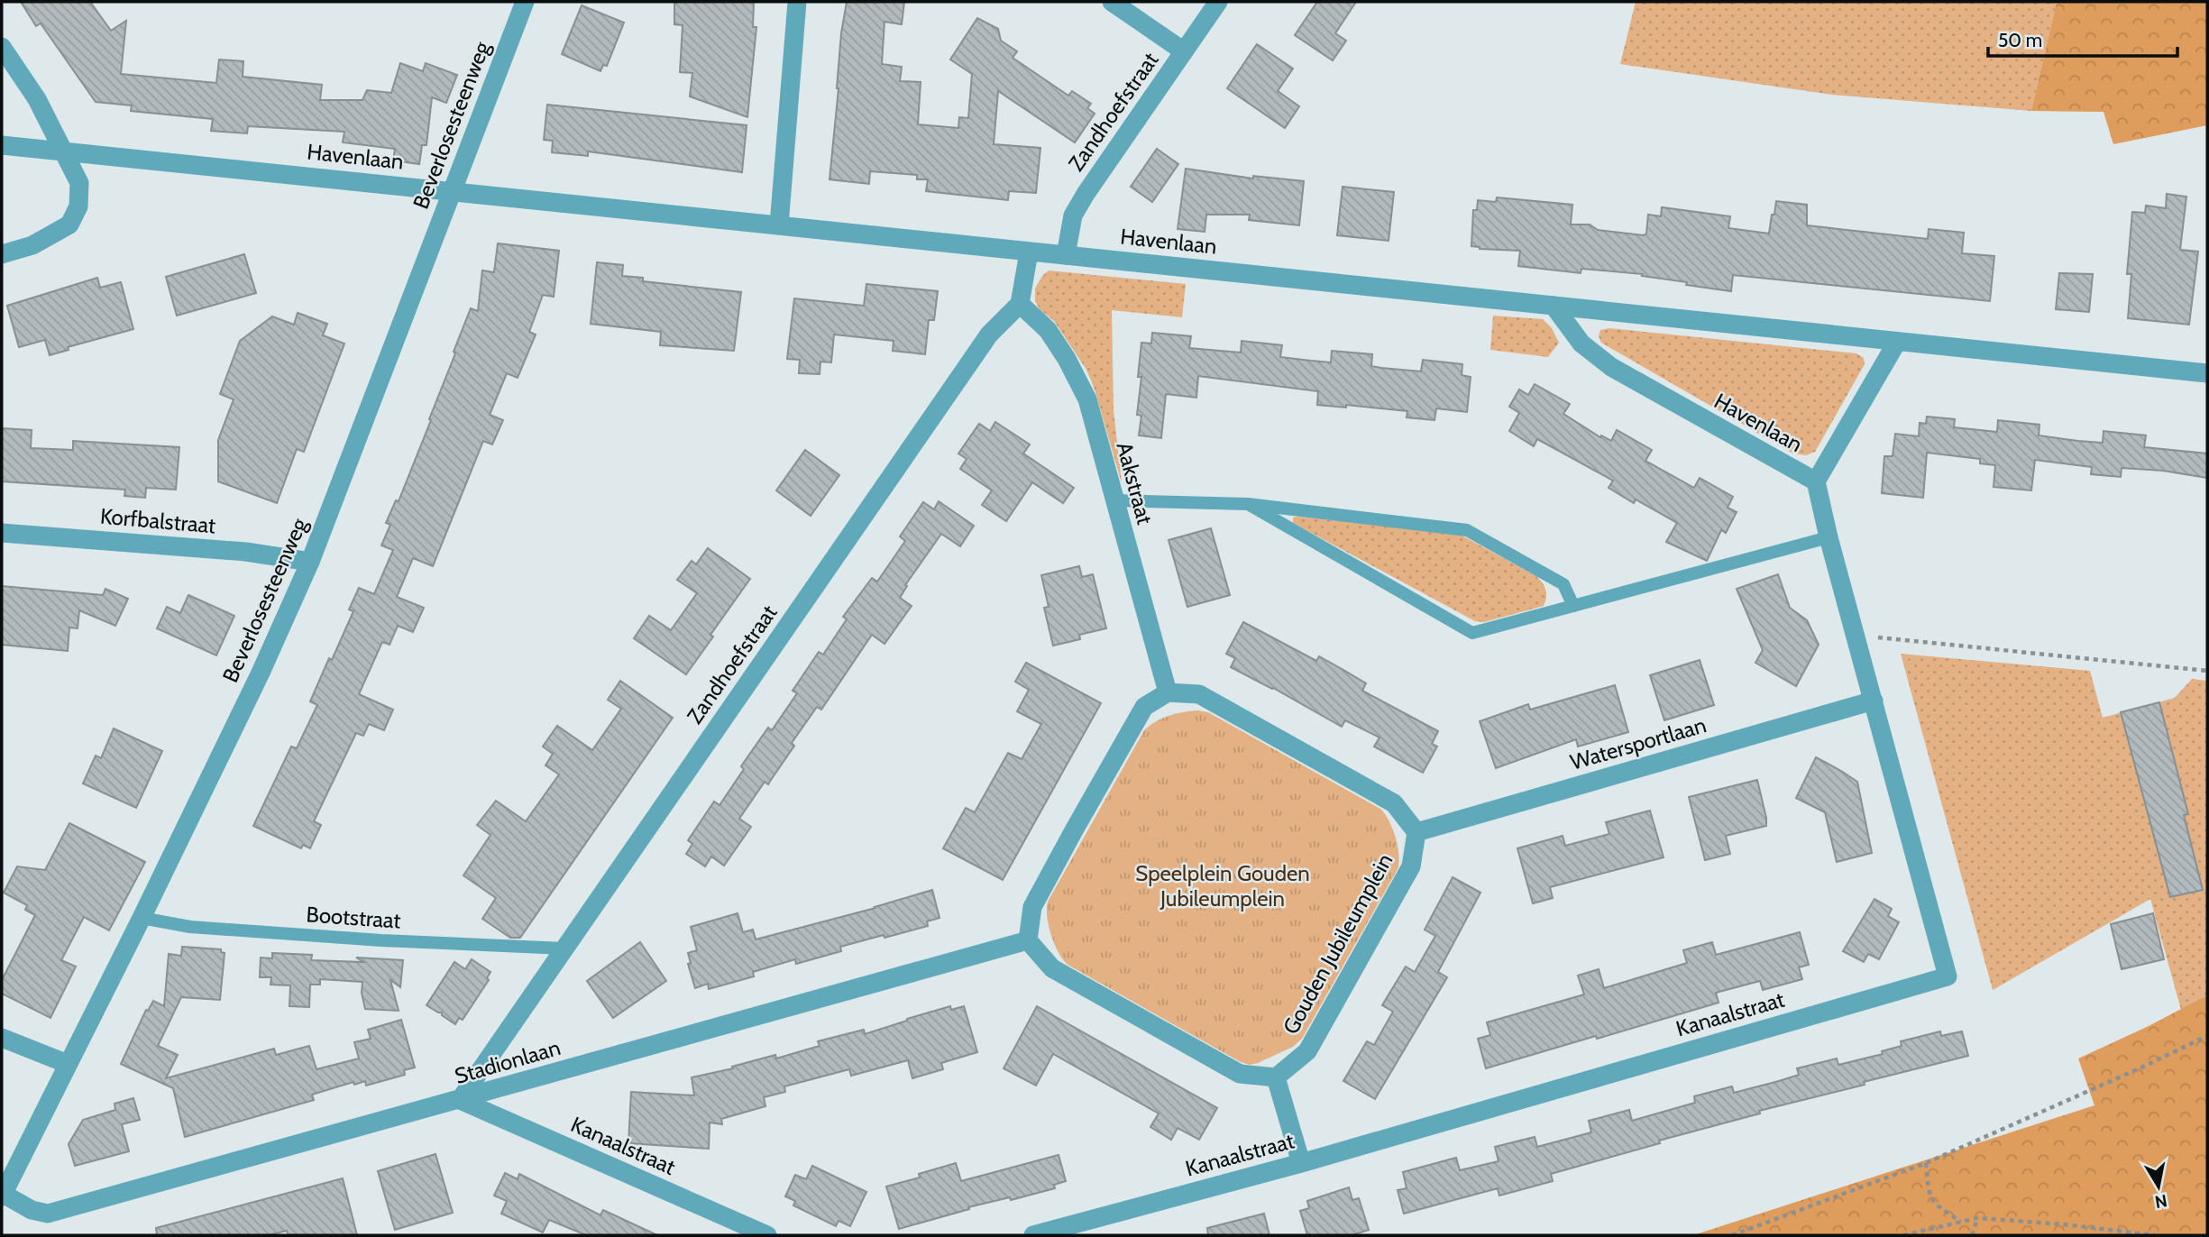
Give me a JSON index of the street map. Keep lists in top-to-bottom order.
{
  "streets": {
    "street": [
      "Zandhoefstraat",
      "Beverlosesteenweg",
      "Havenlaan",
      "Aakstraat",
      "Korfbalstraat",
      "Watersportlaan",
      "Gouden Jubileumplein",
      "Kanaalstraat",
      "Stadionlaan"
    ],
    "lane": ["Bootstraat"]
  },
  "crossings": [
    ["Zandhoefstraat", "Havenlaan"],
    ["Zandhoefstraat", "Aakstraat"],
    ["Zandhoefstraat", "Bootstraat"],
    ["Zandhoefstraat", "Kanaalstraat"],
    ["Zandhoefstraat", "Stadionlaan"],
    ["Beverlosesteenweg", "Havenlaan"],
    ["Beverlosesteenweg", "Korfbalstraat"],
    ["Beverlosesteenweg", "Bootstraat"],
    ["Beverlosesteenweg", "Stadionlaan"],
    ["Havenlaan", "Kanaalstraat"],
    ["Watersportlaan", "Gouden Jubileumplein"],
    ["Watersportlaan", "Kanaalstraat"],
    ["Kanaalstraat", "Stadionlaan"]
  ],
  "parks": ["Speelplein Gouden Jubileumplein"],
  "scale_bar": "50 m",
  "north": "bottom"
}
